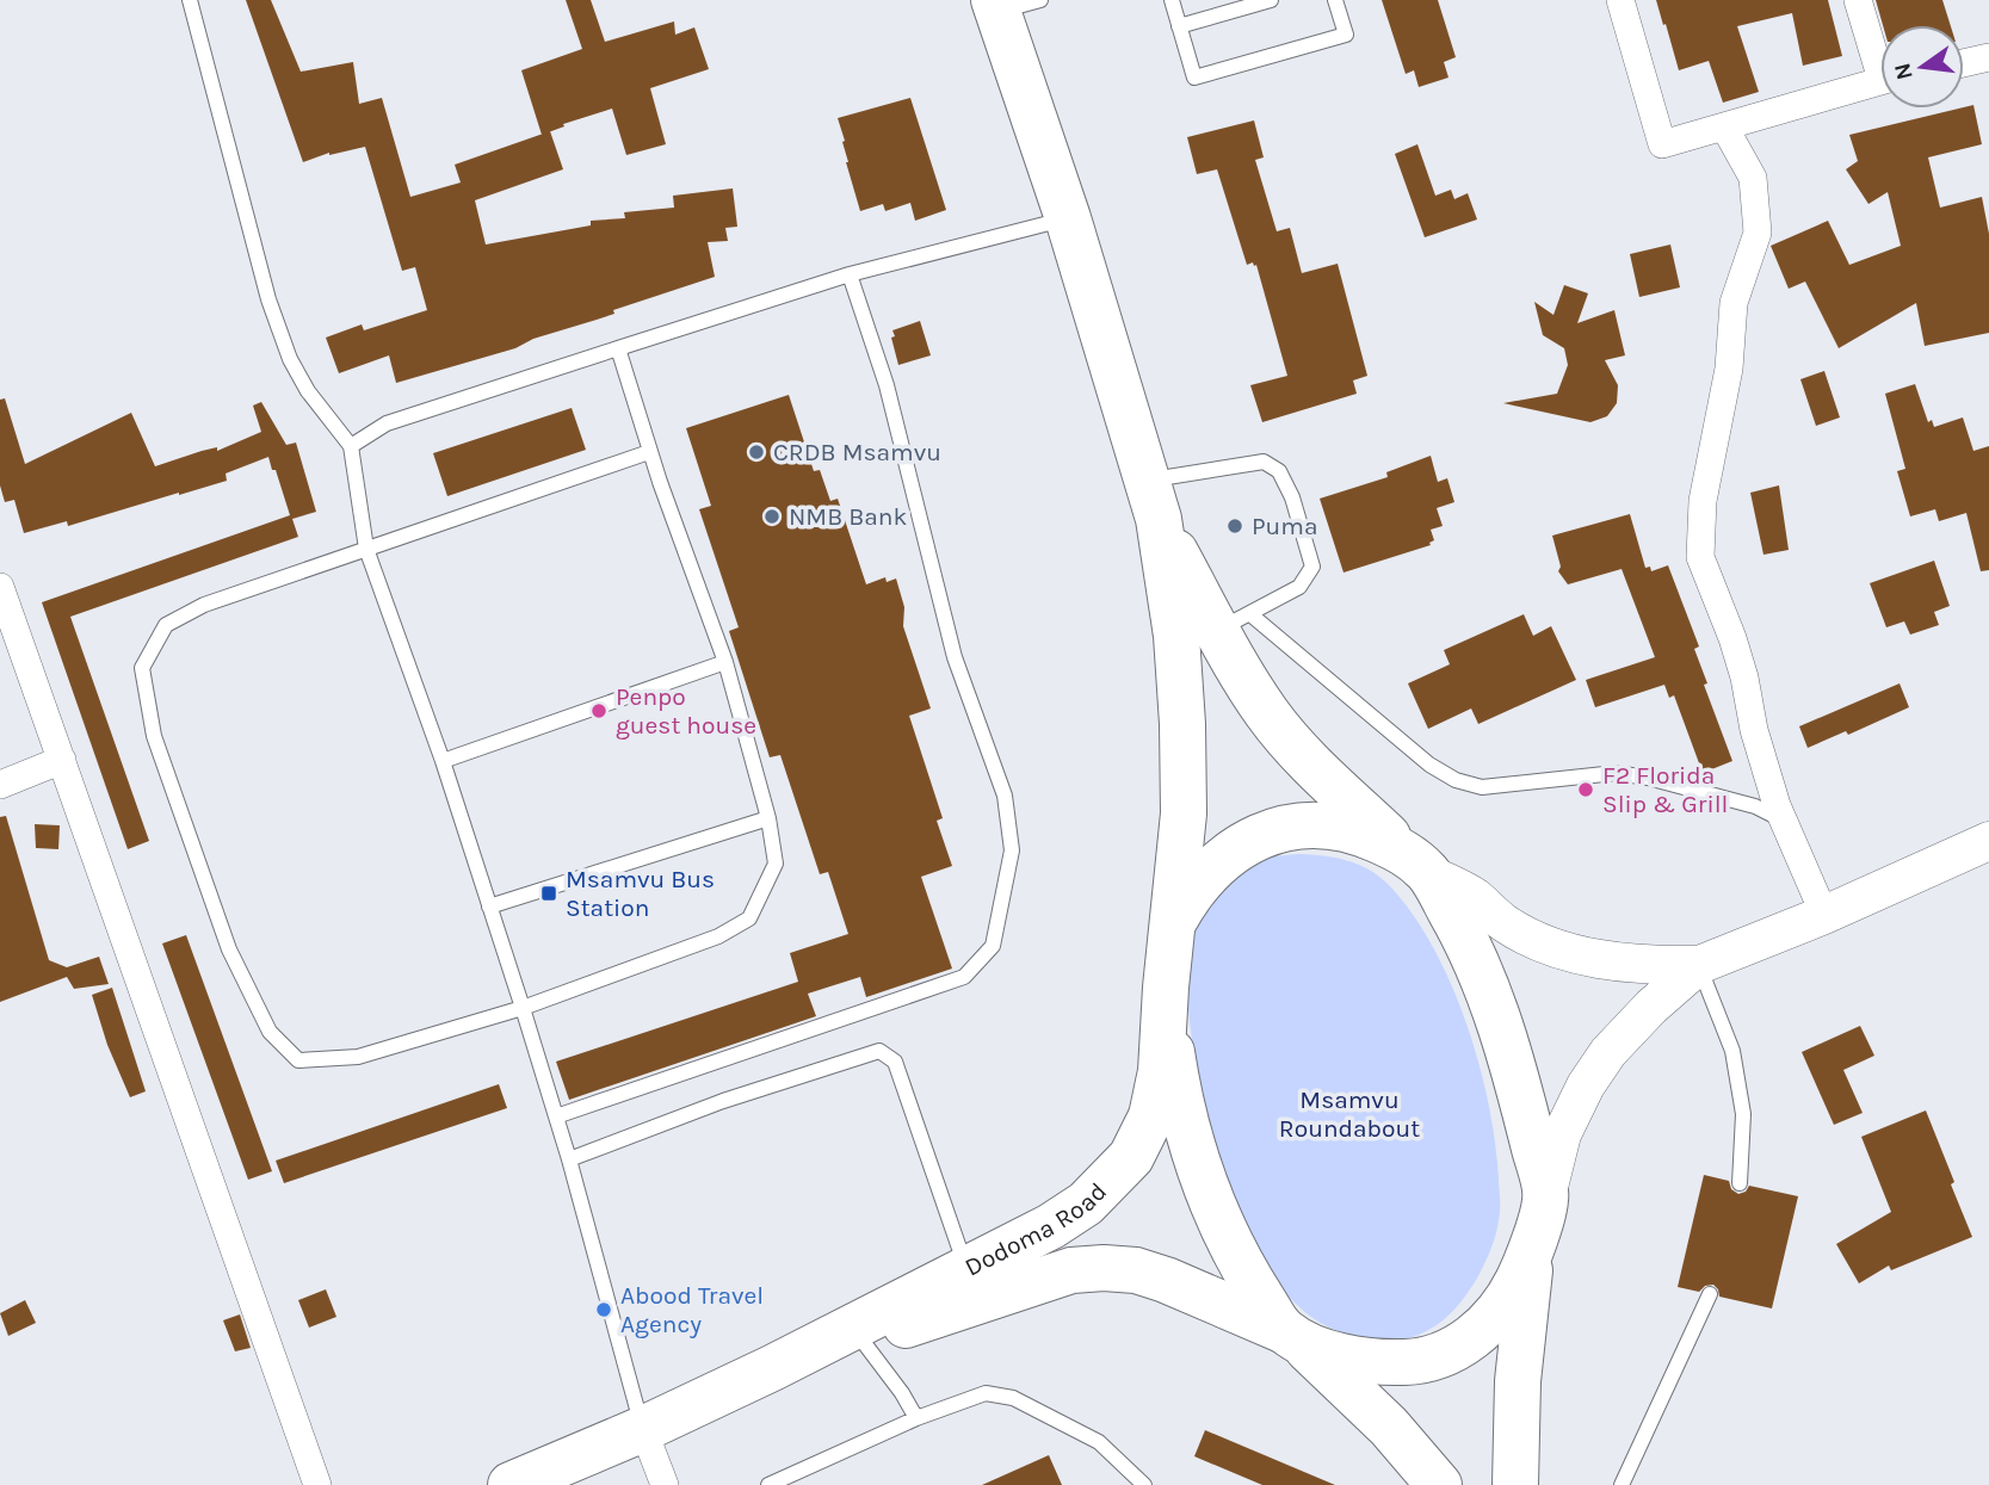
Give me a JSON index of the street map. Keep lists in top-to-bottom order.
{
  "streets": {
    "highway": ["Dodoma Road"]
  },
  "parks": ["Msamvu Roundabout"],
  "places": {
    "other": [
      "CRDB Msamvu",
      "NMB Bank",
      "Puma",
      "Penpo guest house",
      "F2 Florida Slip & Grill",
      "Abood Travel Agency"
    ],
    "transit": ["Msamvu Bus Station"]
  },
  "north": "left"
}
